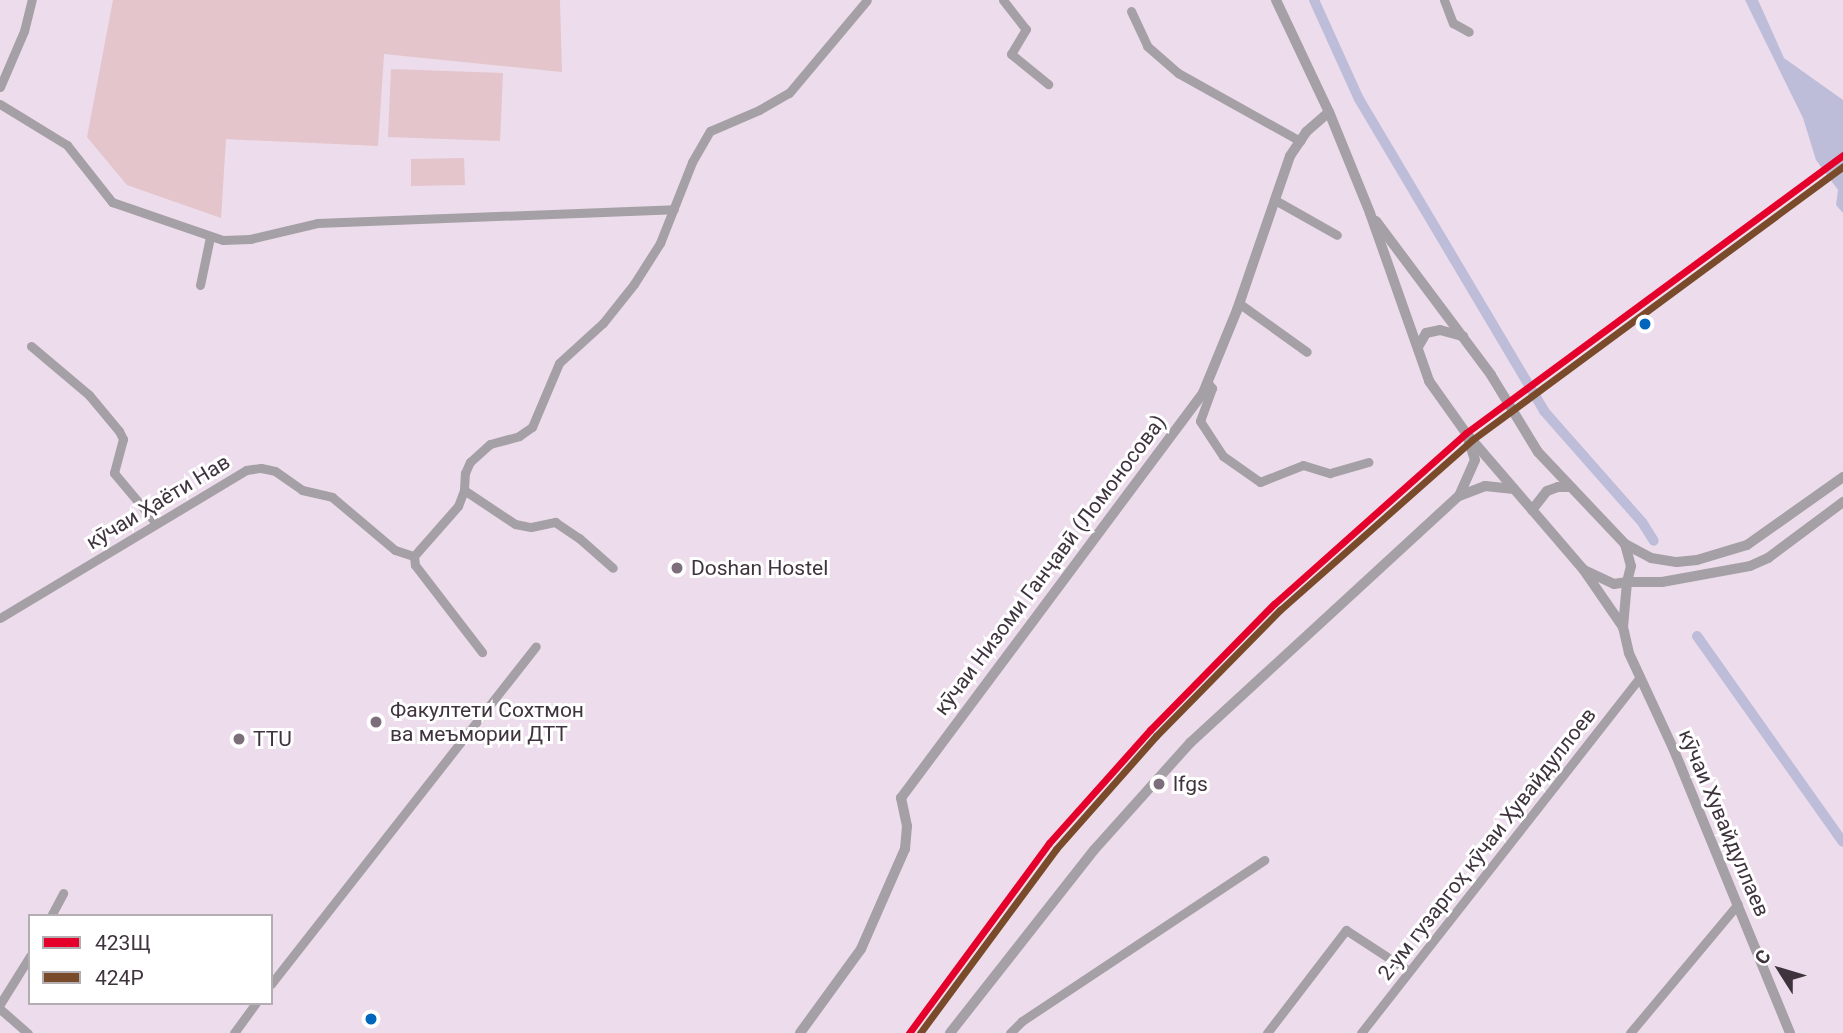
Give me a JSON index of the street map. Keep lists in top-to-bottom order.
{
  "streets": {
    "street": [
      "кӯчаи Ҳаёти Нав",
      "кӯчаи Низоми Ганҷавӣ (Ломоносова)",
      "кӯчаи Хувайдуллаев",
      "2-ум гузаргоҳ кӯчаи Ҳувайдуллоев"
    ]
  },
  "crossings": [
    ["кӯчаи Низоми Ганҷавӣ (Ломоносова)", "кӯчаи Хувайдуллаев"],
    ["кӯчаи Хувайдуллаев", "2-ум гузаргоҳ кӯчаи Ҳувайдуллоев"]
  ],
  "places": [
    "Doshan Hostel",
    "Факултети Сохтмон ва меъмории ДТТ",
    "TTU",
    "lfgs"
  ],
  "lines": ["transit line 423Щ", "transit line 424Р"],
  "legend": ["423Щ", "424Р"],
  "north": "top left"
}
